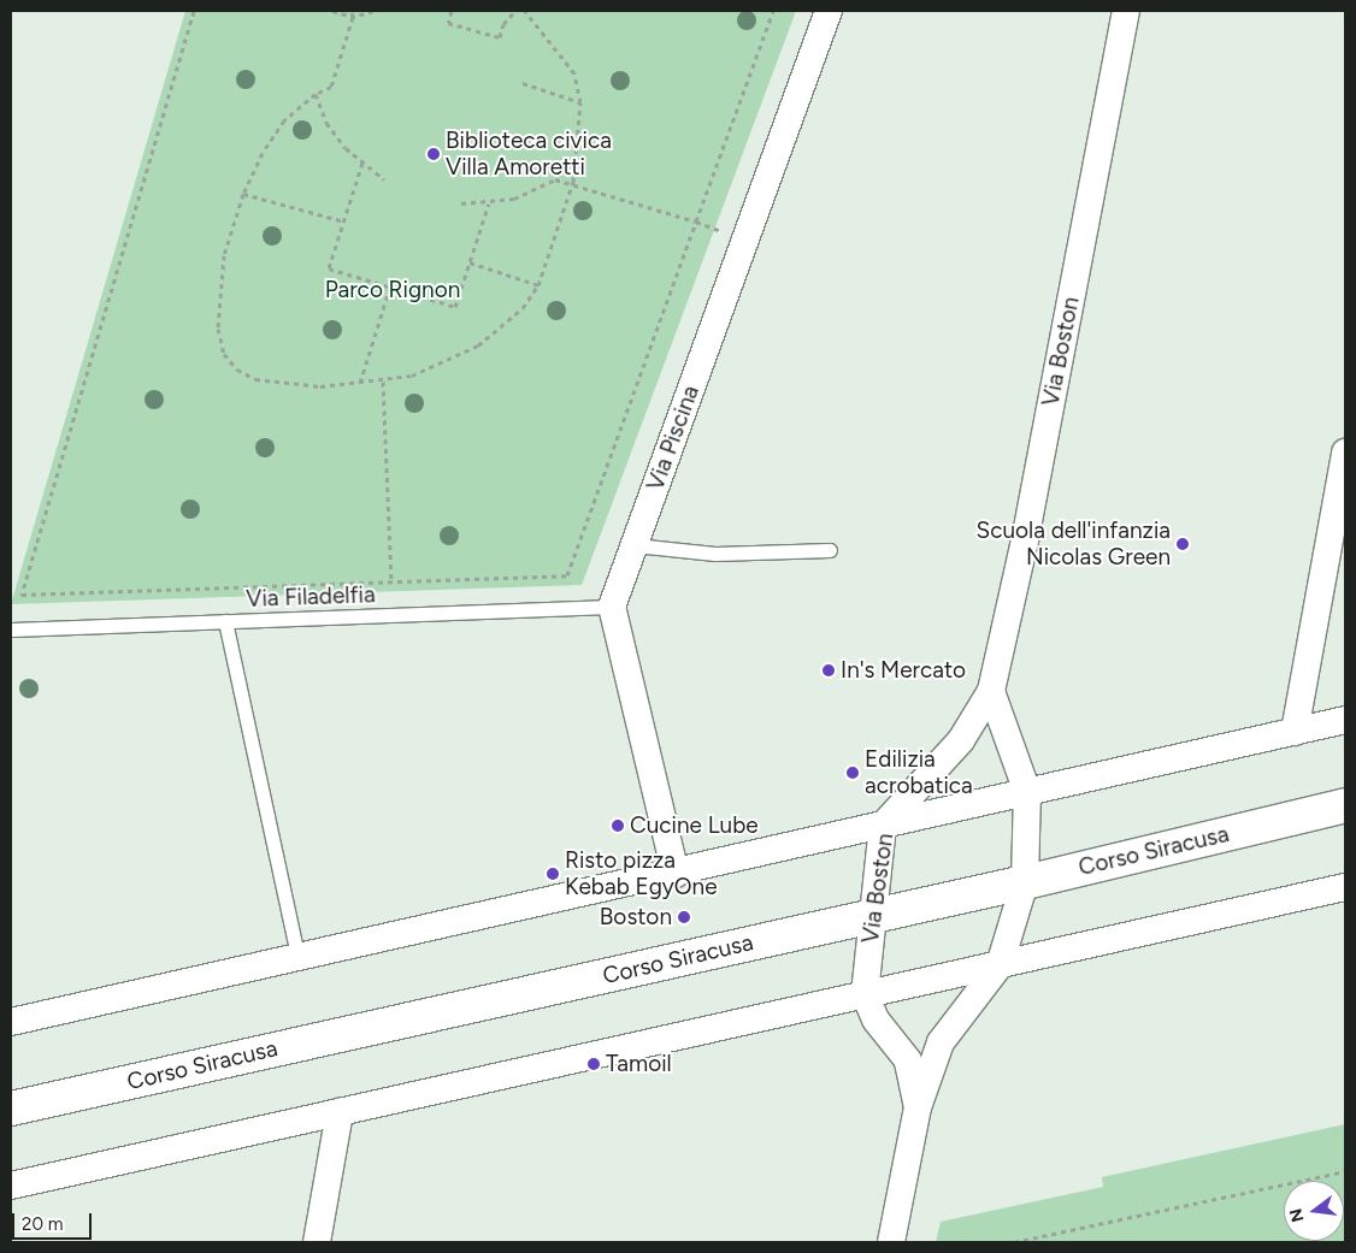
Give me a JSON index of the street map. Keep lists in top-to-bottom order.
{
  "streets": {
    "main road": ["Corso Siracusa"],
    "street": ["Via Boston", "Via Piscina"],
    "lane": ["Via Filadelfia"]
  },
  "crossings": [
    ["Via Boston", "Corso Siracusa"],
    ["Via Piscina", "Via Filadelfia"]
  ],
  "parks": ["Parco Rignon"],
  "places": [
    "Biblioteca civica Villa Amoretti",
    "Scuola dell'infanzia Nicolas Green",
    "In's Mercato",
    "Edilizia acrobatica",
    "Cucine Lube",
    "Risto pizza Kebab EgyOne",
    "Boston",
    "Tamoil"
  ],
  "scale_bar": "20 m",
  "north": "left"
}
